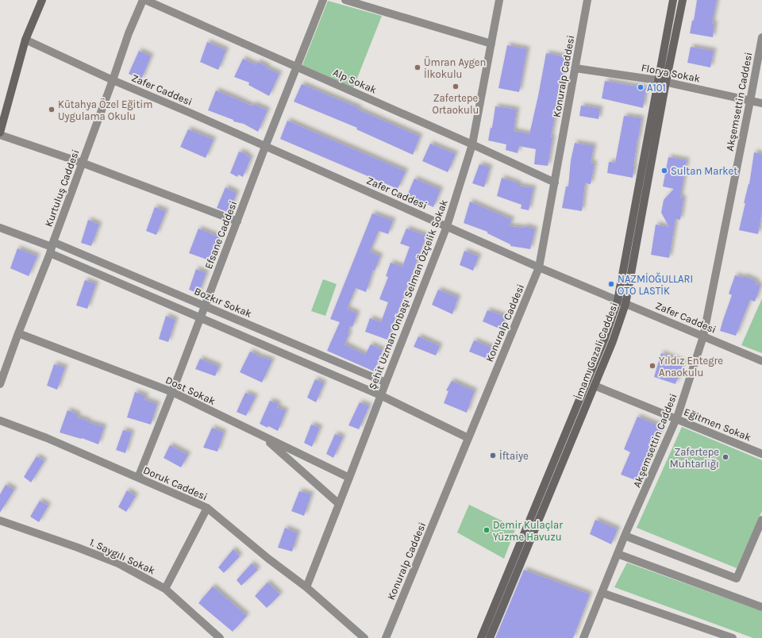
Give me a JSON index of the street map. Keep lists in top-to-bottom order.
{
  "streets": {
    "main road": ["İmamı Gazali Caddesi"],
    "street": [
      "Florya Sokak",
      "Konuralp Caddesi",
      "Alp Sokak",
      "Zafer Caddesi",
      "Akşemsettin Caddesi",
      "Kurtuluş Caddesi",
      "Efsane Caddesi",
      "Şehit Uzman Onbaşı Selman Özçelik Sokak",
      "Bozkır Sokak",
      "Dost Sokak",
      "Eğitmen Sokak",
      "Doruk Caddesi",
      "1. Saygılı Sokak"
    ]
  },
  "crossings": [
    ["Florya Sokak", "Konuralp Caddesi"],
    ["Florya Sokak", "Akşemsettin Caddesi"],
    ["Florya Sokak", "İmamı Gazali Caddesi"],
    ["Konuralp Caddesi", "Alp Sokak"],
    ["Konuralp Caddesi", "Zafer Caddesi"],
    ["Alp Sokak", "Kurtuluş Caddesi"],
    ["Alp Sokak", "Efsane Caddesi"],
    ["Alp Sokak", "Şehit Uzman Onbaşı Selman Özçelik Sokak"],
    ["Zafer Caddesi", "Akşemsettin Caddesi"],
    ["Zafer Caddesi", "Kurtuluş Caddesi"],
    ["Zafer Caddesi", "Efsane Caddesi"],
    ["Zafer Caddesi", "Şehit Uzman Onbaşı Selman Özçelik Sokak"],
    ["Zafer Caddesi", "İmamı Gazali Caddesi"],
    ["Akşemsettin Caddesi", "Eğitmen Sokak"],
    ["Kurtuluş Caddesi", "Bozkır Sokak"],
    ["Kurtuluş Caddesi", "Dost Sokak"],
    ["Efsane Caddesi", "Bozkır Sokak"],
    ["Efsane Caddesi", "Dost Sokak"],
    ["Efsane Caddesi", "Doruk Caddesi"],
    ["Şehit Uzman Onbaşı Selman Özçelik Sokak", "Bozkır Sokak"],
    ["Şehit Uzman Onbaşı Selman Özçelik Sokak", "Dost Sokak"],
    ["Şehit Uzman Onbaşı Selman Özçelik Sokak", "Doruk Caddesi"],
    ["İmamı Gazali Caddesi", "Eğitmen Sokak"]
  ],
  "places": [
    "Ümran Aygen İlkokulu",
    "Zafertepe Ortaokulu",
    "A101",
    "Kütahya Özel Eğitim Uygulama Okulu",
    "Sultan Market",
    "NAZMİOĞULLARI OTO LASTİK",
    "Yıldız Entegre Anaokulu",
    "İftaiye",
    "Zafertepe Muhtarlığı",
    "Demir Kulaçlar Yüzme Havuzu"
  ]
}
